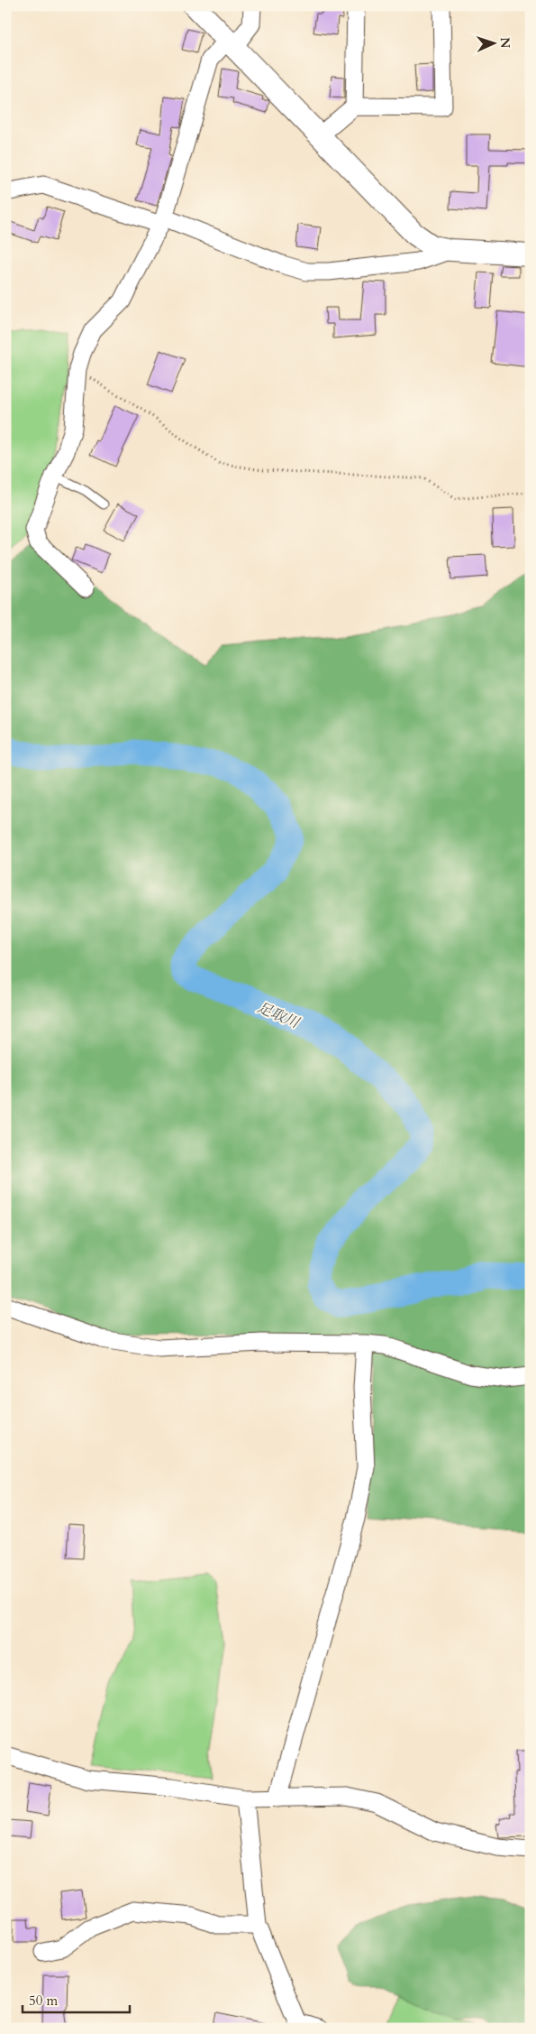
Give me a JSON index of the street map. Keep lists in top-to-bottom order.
{
  "water": ["足取川"],
  "scale_bar": "50 m",
  "north": "right"
}
